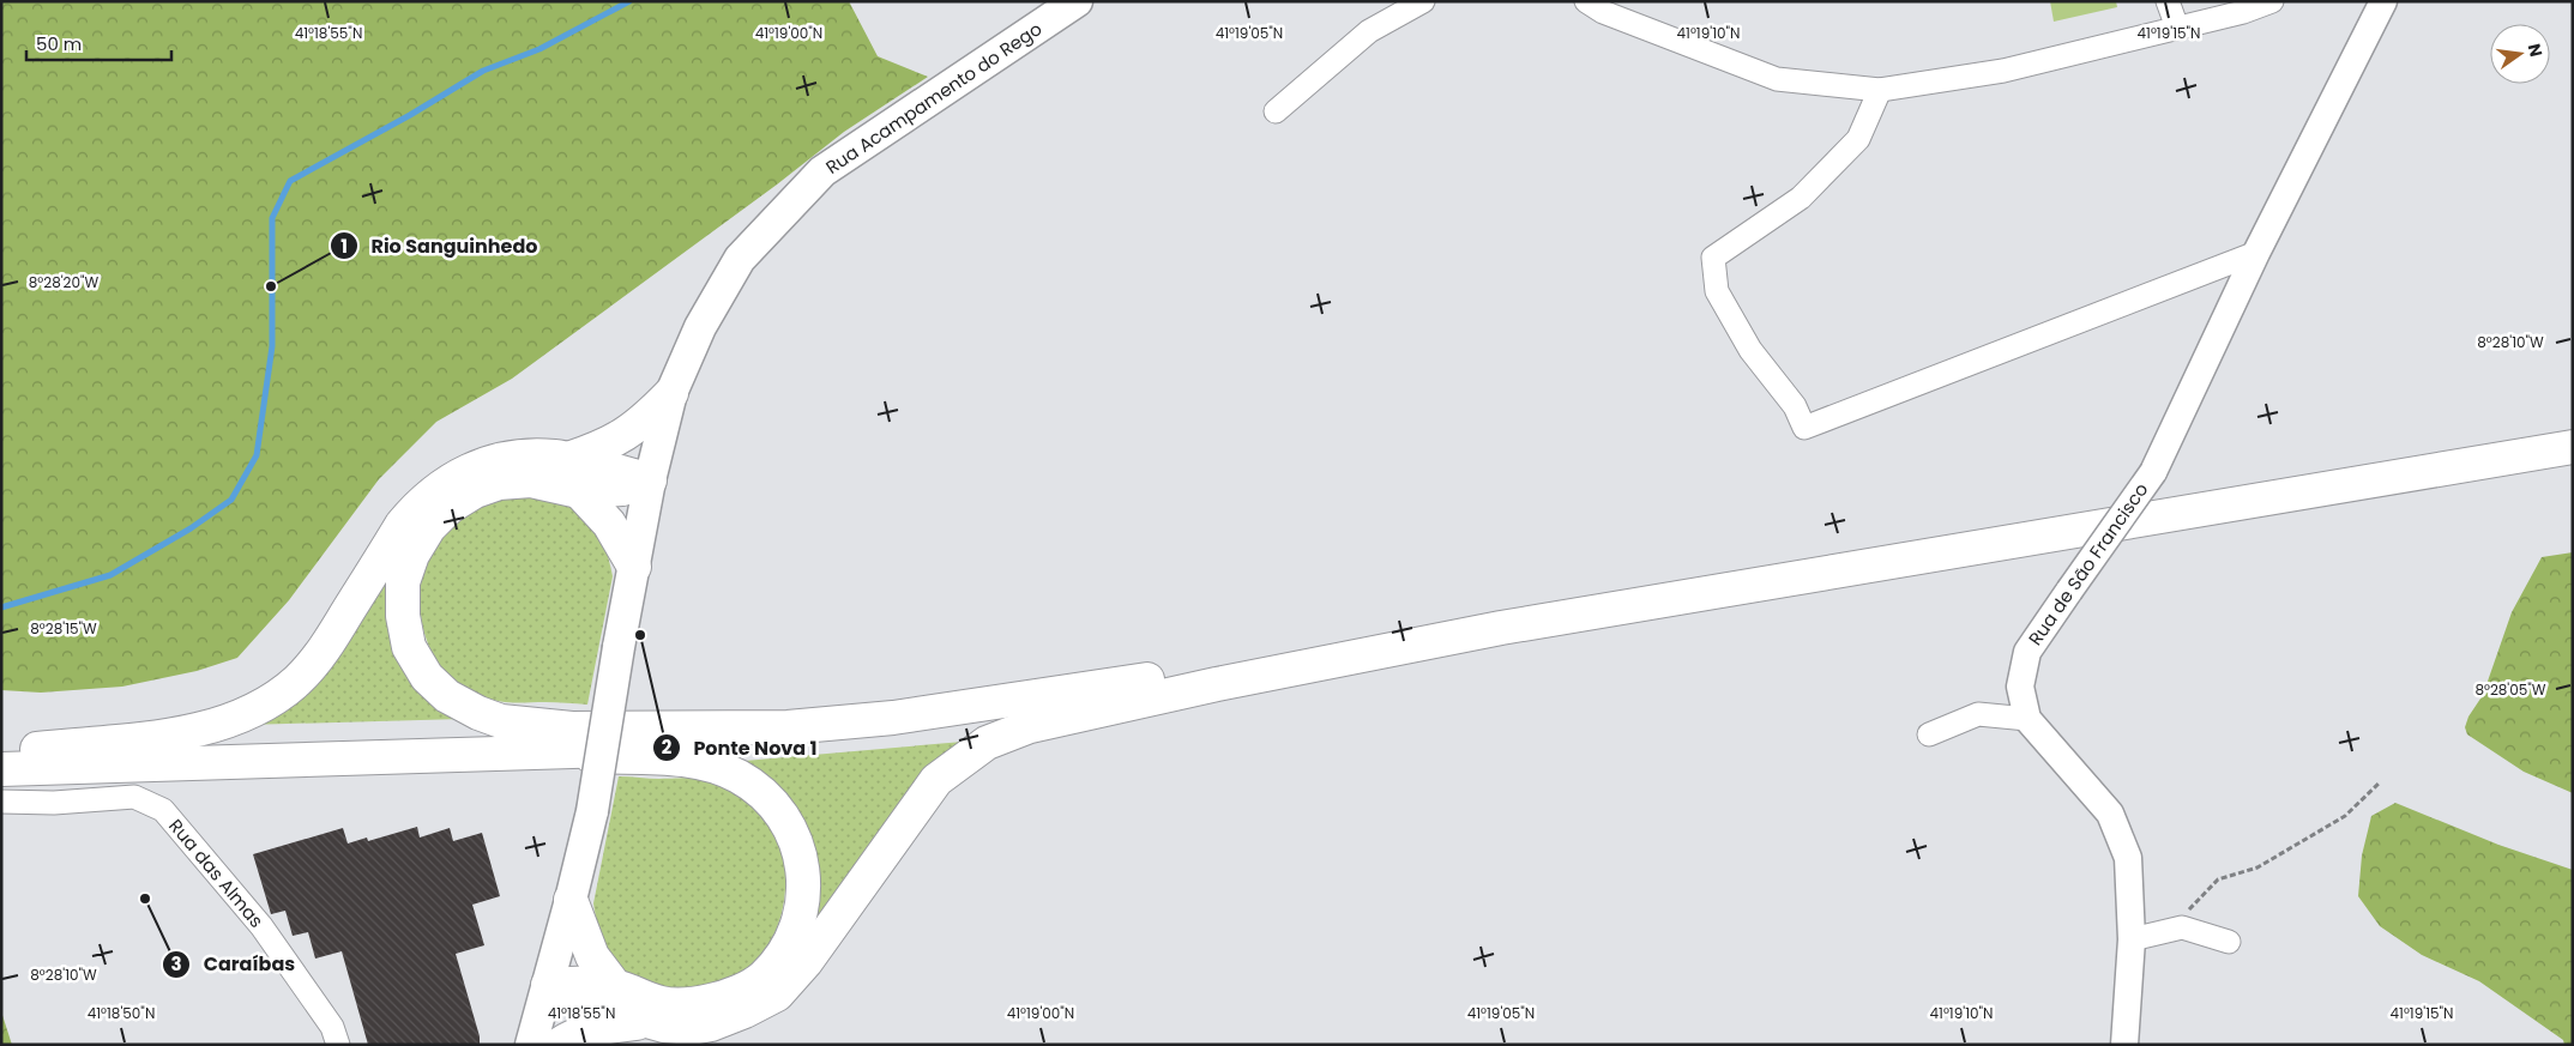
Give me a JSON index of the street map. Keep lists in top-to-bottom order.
{
  "streets": {
    "main road": ["Rua Acampamento do Rego"],
    "street": ["Rua de São Francisco", "Rua das Almas"]
  },
  "places": ["Rio Sanguinhedo", "Ponte Nova 1", "Caraíbas"],
  "scale_bar": "50 m",
  "north": "right",
  "coordinates": [
    "41°19'05\"N",
    "41°18'55\"N",
    "41°19'00\"N",
    "41°19'10\"N",
    "41°19'15\"N",
    "8°28'20\"W",
    "8°28'10\"W",
    "8°28'15\"W",
    "8°28'05\"W",
    "41°18'50\"N"
  ]
}
